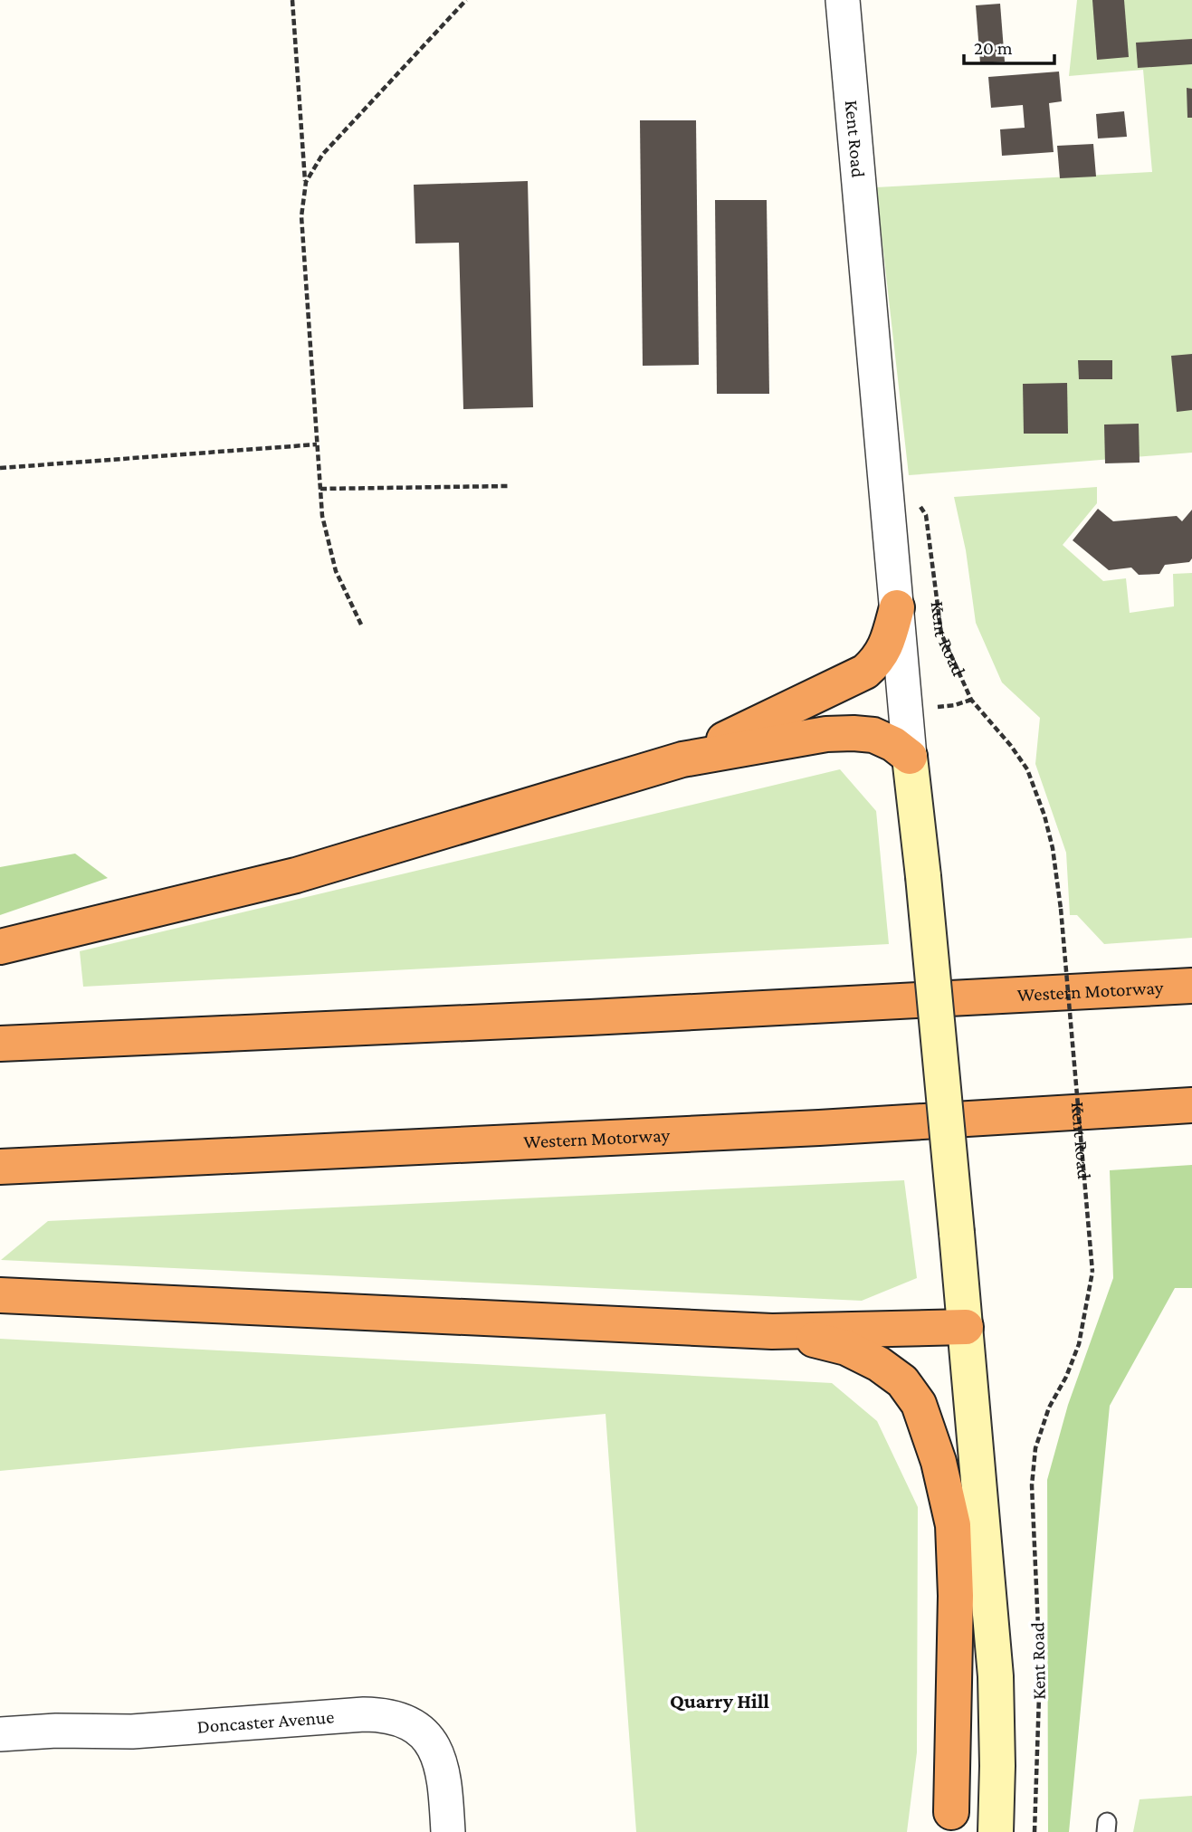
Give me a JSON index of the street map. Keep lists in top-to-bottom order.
{
  "streets": {
    "highway": ["Western Motorway"],
    "main road": ["Kent Road"],
    "street": ["Doncaster Avenue"]
  },
  "districts": ["Quarry Hill"],
  "scale_bar": "20 m"
}
